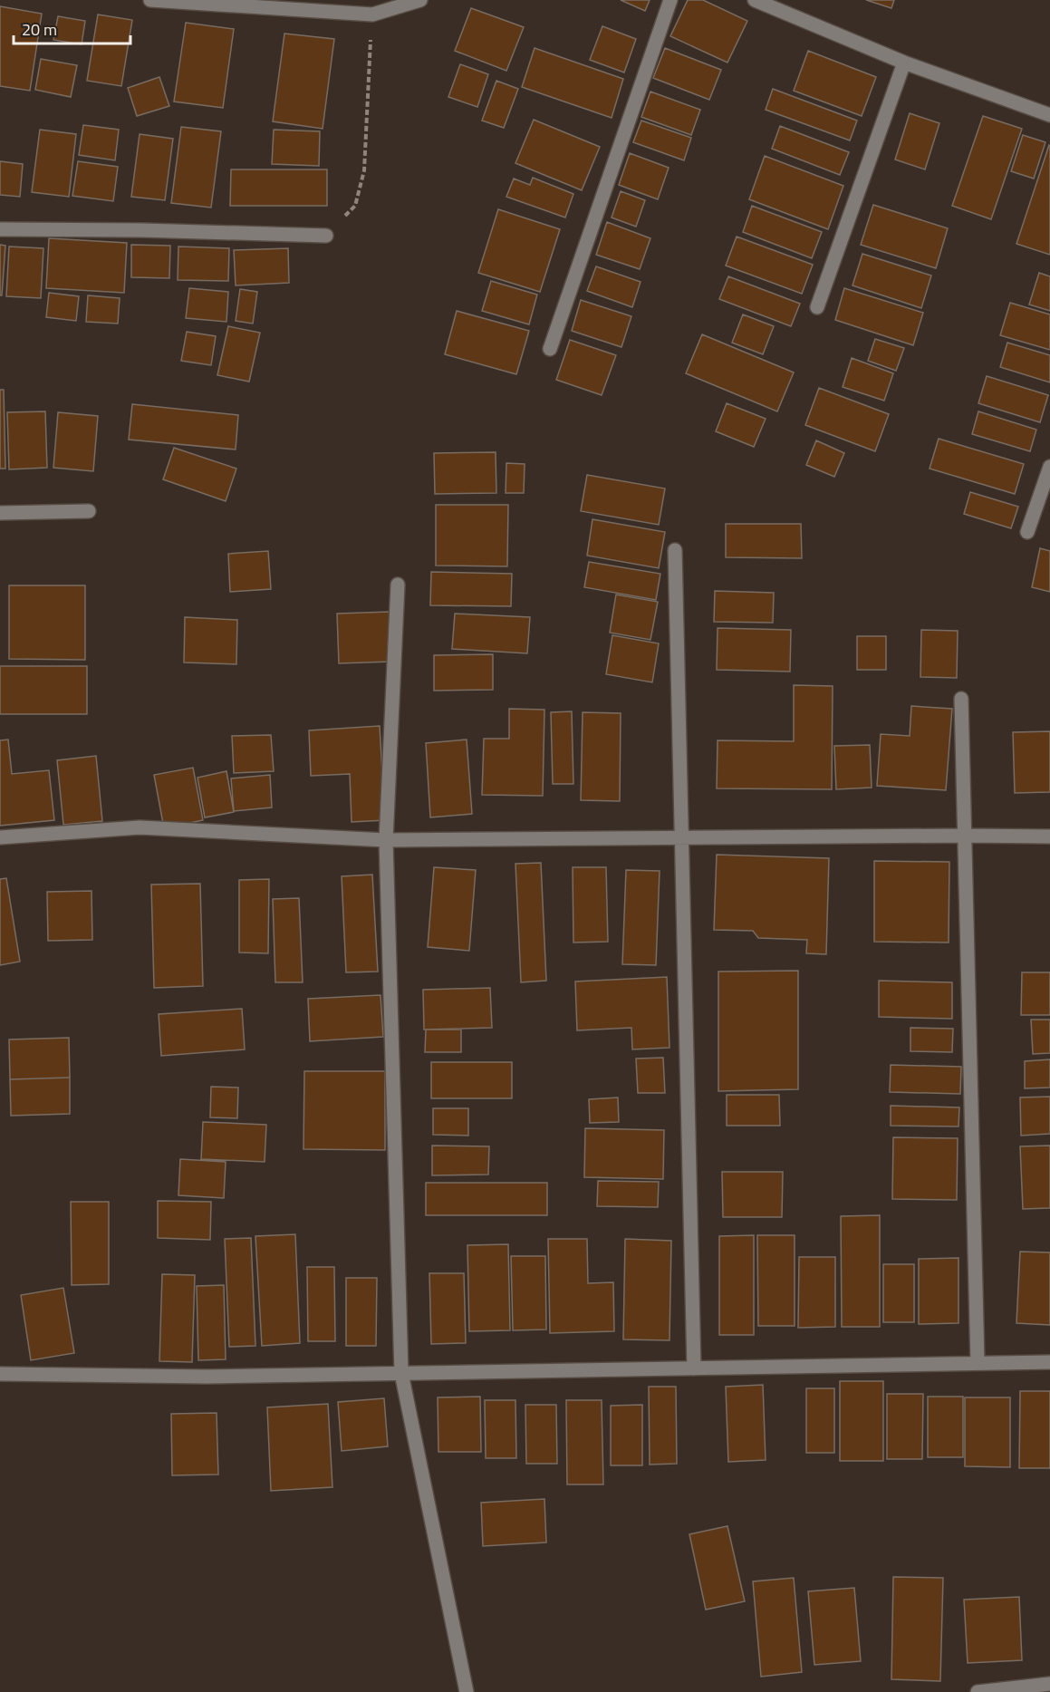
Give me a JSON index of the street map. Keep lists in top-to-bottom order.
{
  "scale_bar": "20 m"
}
